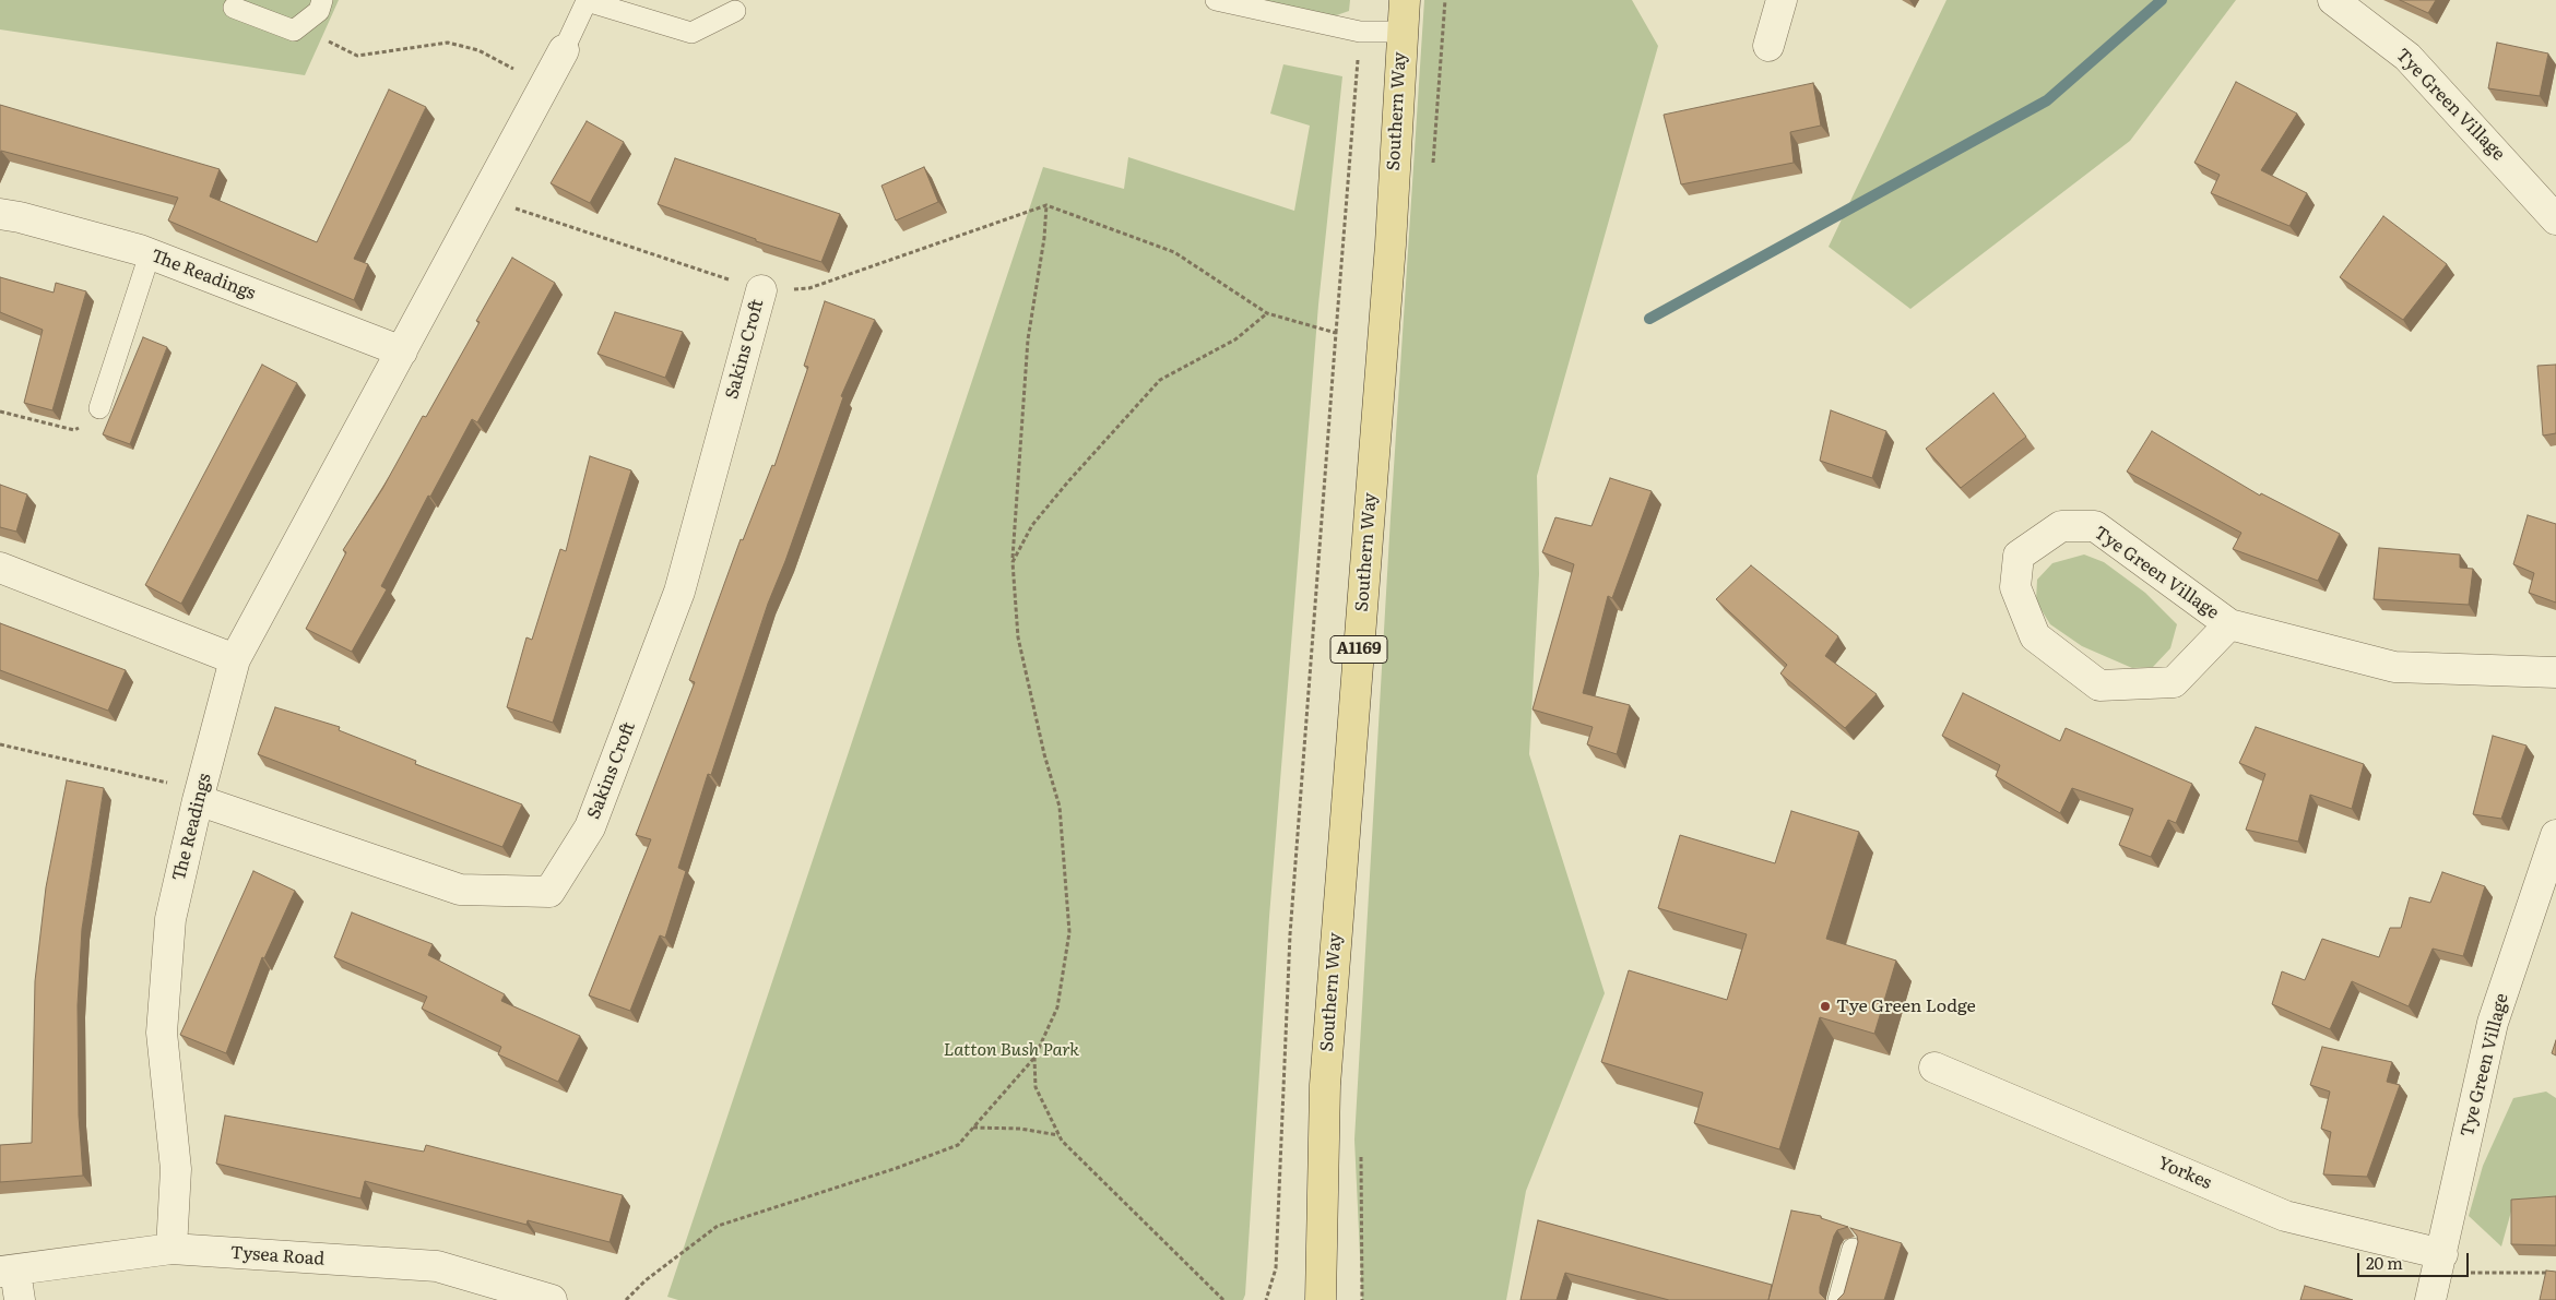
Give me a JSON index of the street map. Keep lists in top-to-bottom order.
{
  "streets": {
    "main road": ["Southern Way", "A1169"],
    "street": [
      "Tye Green Village",
      "The Readings",
      "Sakins Croft",
      "Yorkes",
      "Tysea Road"
    ]
  },
  "crossings": [
    ["Tye Green Village", "Yorkes"],
    ["The Readings", "Sakins Croft"],
    ["The Readings", "Tysea Road"]
  ],
  "parks": ["Latton Bush Park"],
  "places": ["Tye Green Lodge"],
  "scale_bar": "20 m"
}
